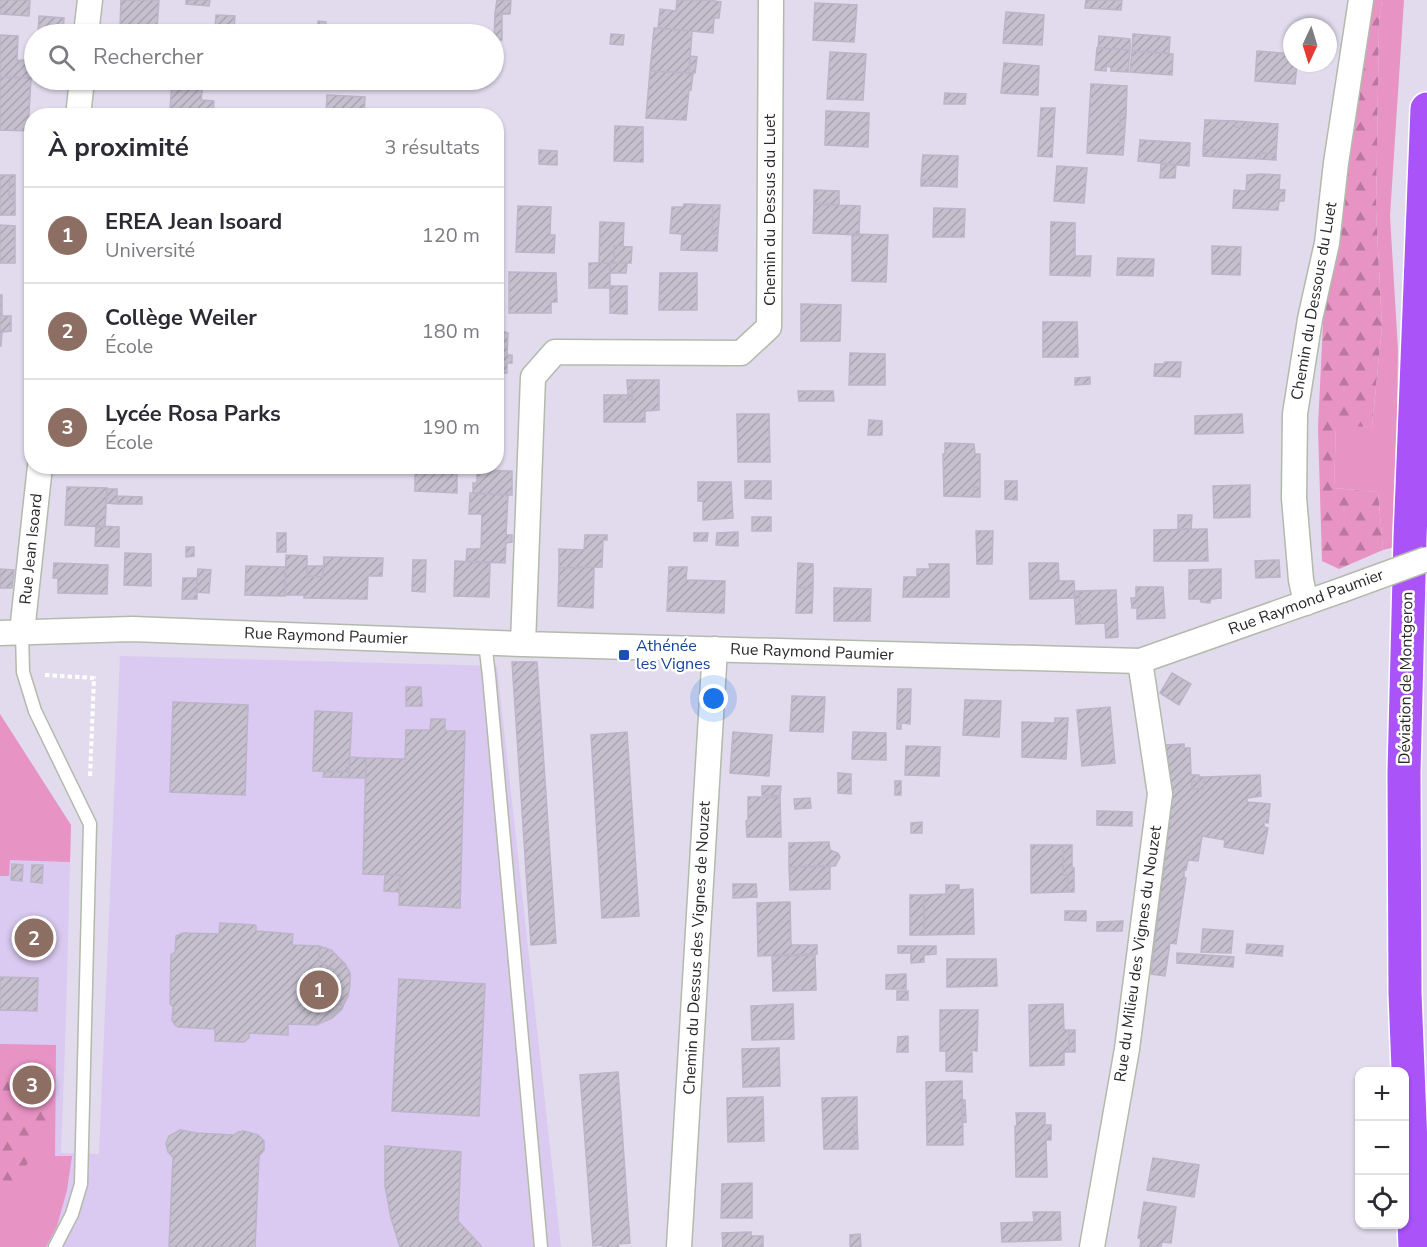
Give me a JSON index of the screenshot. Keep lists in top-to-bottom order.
{
  "streets": {
    "main road": ["Déviation de Montgeron"],
    "street": [
      "Chemin du Dessus du Luet",
      "Chemin du Dessous du Luet",
      "Rue Jean Isoard",
      "Rue Raymond Paumier",
      "Chemin du Dessus des Vignes de Nouzet",
      "Rue du Milieu des Vignes du Nouzet"
    ]
  },
  "crossings": [
    ["Chemin du Dessus du Luet", "Rue Raymond Paumier"],
    ["Chemin du Dessous du Luet", "Rue Raymond Paumier"],
    ["Rue Jean Isoard", "Rue Raymond Paumier"],
    ["Rue Raymond Paumier", "Chemin du Dessus des Vignes de Nouzet"],
    ["Rue Raymond Paumier", "Rue du Milieu des Vignes du Nouzet"]
  ],
  "places": {
    "transit": ["Athénée les Vignes"]
  },
  "north": "bottom",
  "page": {
    "search": "Rechercher",
    "heading": ["À proximité", "3 résultats"],
    "list": [
      {
        "mark": "1",
        "name": "EREA Jean Isoard",
        "note": "Université",
        "value": "120 m"
      },
      {
        "mark": "2",
        "name": "Collège Weiler",
        "note": "École",
        "value": "180 m"
      },
      {
        "mark": "3",
        "name": "Lycée Rosa Parks",
        "note": "École",
        "value": "190 m"
      }
    ],
    "pins": ["2", "1", "3"],
    "map_buttons": ["+", "−"]
  }
}
